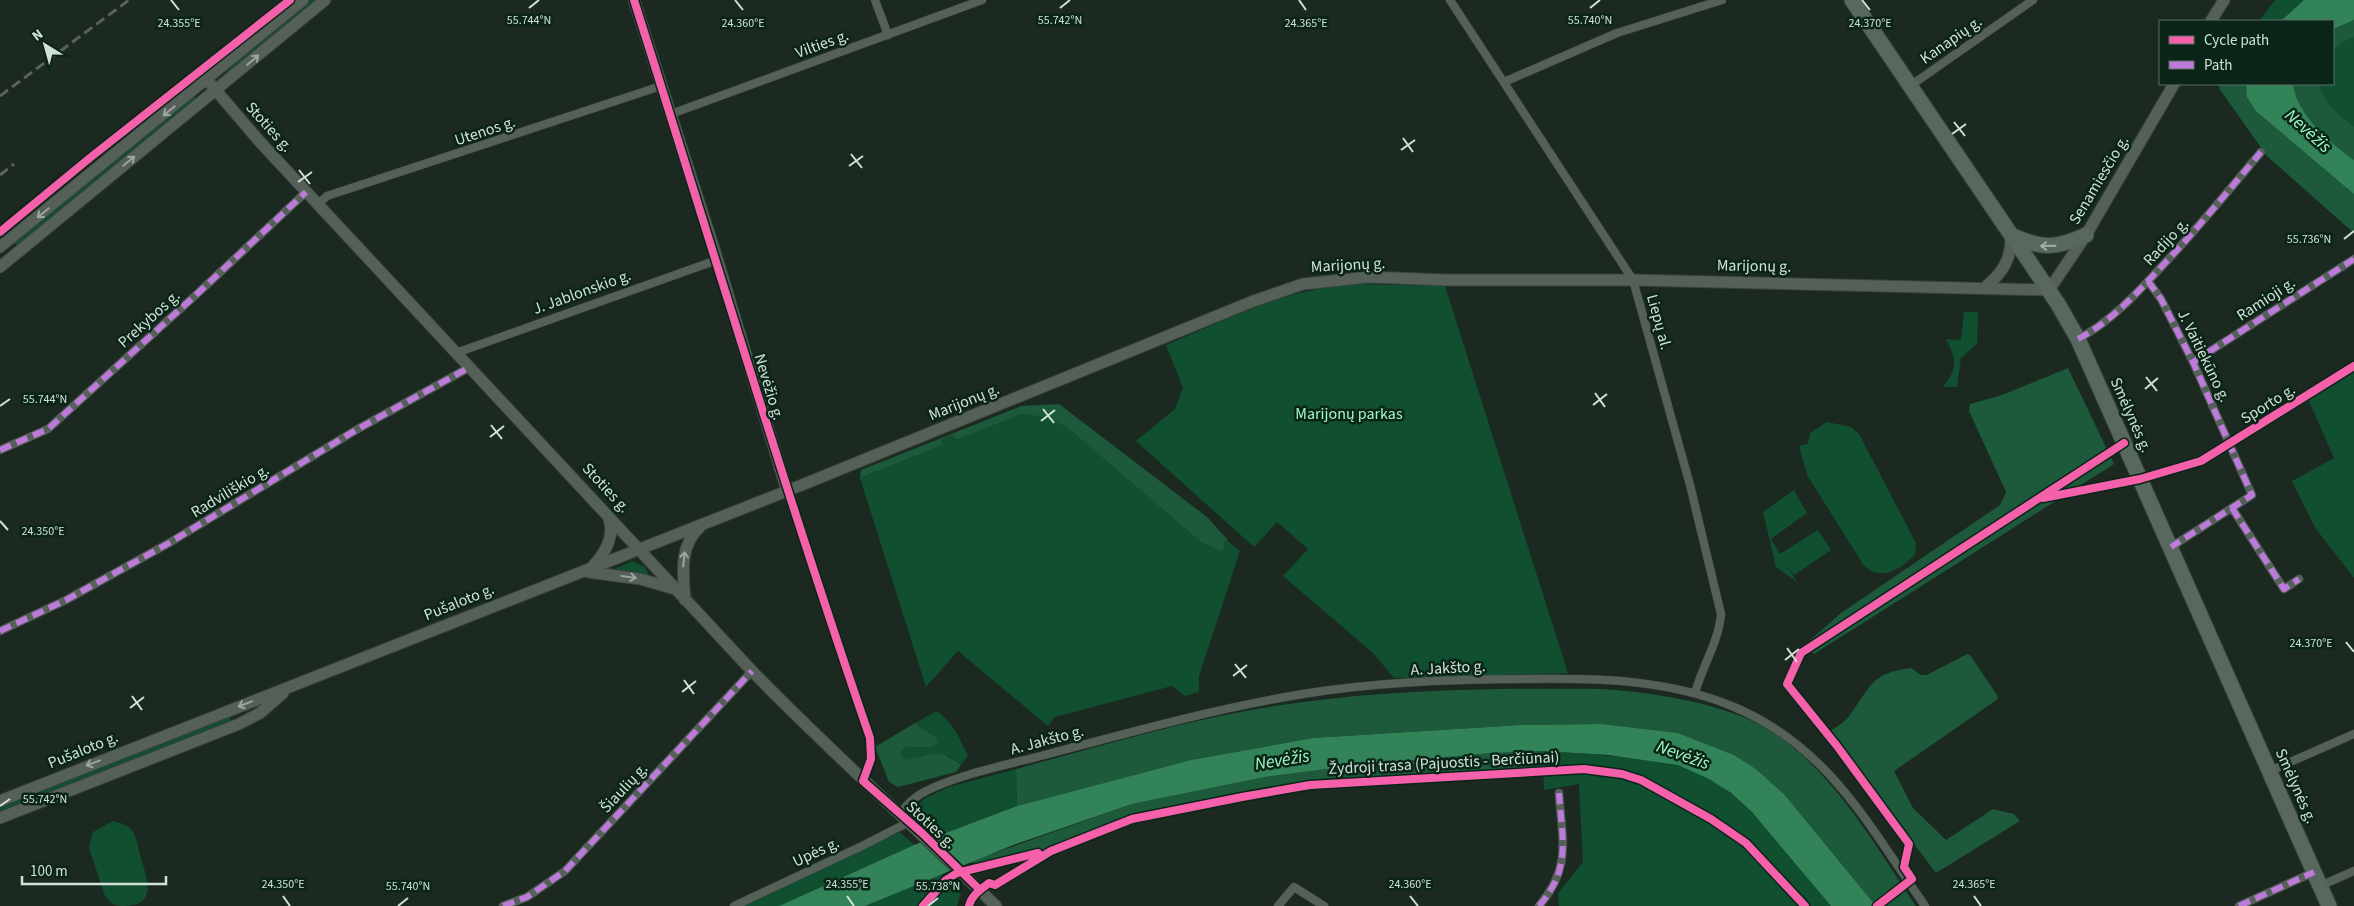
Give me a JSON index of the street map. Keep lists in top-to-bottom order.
{
  "streets": {
    "highway": ["Smėlynės g."],
    "main road": [
      "Stoties g.",
      "Senamiesčio g.",
      "Marijonų g.",
      "Nevėžio g.",
      "Pušaloto g."
    ],
    "street": [
      "Kanapių g.",
      "Vilties g.",
      "Utenos g.",
      "Radijo g.",
      "J. Jablonskio g.",
      "Ramioji g.",
      "Prekybos g.",
      "Liepų al.",
      "J. Vaitiekūno g.",
      "Sporto g.",
      "Radviliškio g.",
      "A. Jakšto g.",
      "Šiaulių g.",
      "Upės g."
    ],
    "cycle path": ["Žydroji trasa (Pajuostis - Berčiūnai)"]
  },
  "crossings": [
    ["Kanapių g.", "Smėlynės g."],
    ["Vilties g.", "Nevėžio g."],
    ["Stoties g.", "Utenos g."],
    ["Stoties g.", "Marijonų g."],
    ["Stoties g.", "J. Jablonskio g."],
    ["Stoties g.", "Prekybos g."],
    ["Stoties g.", "Nevėžio g."],
    ["Stoties g.", "Radviliškio g."],
    ["Stoties g.", "Pušaloto g."],
    ["Stoties g.", "A. Jakšto g."],
    ["Stoties g.", "Šiaulių g."],
    ["Stoties g.", "Upės g."],
    ["Utenos g.", "Nevėžio g."],
    ["Senamiesčio g.", "Marijonų g."],
    ["Senamiesčio g.", "Smėlynės g."],
    ["Radijo g.", "J. Vaitiekūno g."],
    ["Radijo g.", "Smėlynės g."],
    ["Marijonų g.", "Liepų al."],
    ["Marijonų g.", "Nevėžio g."],
    ["Marijonų g.", "Smėlynės g."],
    ["Marijonų g.", "Pušaloto g."],
    ["J. Jablonskio g.", "Nevėžio g."],
    ["Ramioji g.", "J. Vaitiekūno g."],
    ["Liepų al.", "A. Jakšto g."],
    ["J. Vaitiekūno g.", "Sporto g."],
    ["J. Vaitiekūno g.", "Smėlynės g."]
  ],
  "water": ["Nevėžis"],
  "parks": ["Marijonų parkas"],
  "legend": ["Cycle path", "Path"],
  "scale_bar": "100 m",
  "north": "top left",
  "coordinates": [
    "55.742°N",
    "55.744°N",
    "55.740°N",
    "24.355°E",
    "24.360°E",
    "24.365°E",
    "24.370°E",
    "55.736°N",
    "24.350°E",
    "55.738°N"
  ]
}
